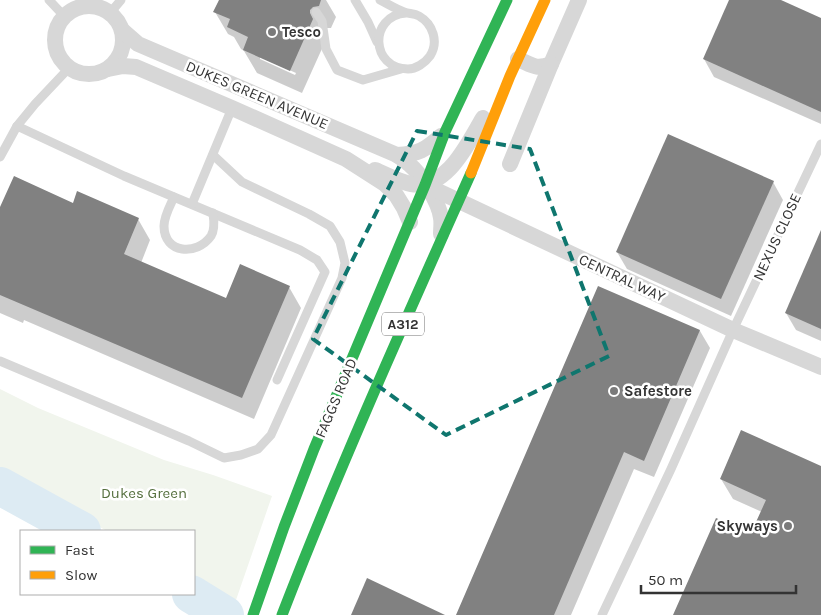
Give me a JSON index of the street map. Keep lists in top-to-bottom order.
{
  "streets": {
    "main road": ["A312", "FAGGS ROAD"],
    "street": ["DUKES GREEN AVENUE", "CENTRAL WAY"],
    "lane": ["NEXUS CLOSE"]
  },
  "crossings": [
    ["DUKES GREEN AVENUE", "CENTRAL WAY"],
    ["DUKES GREEN AVENUE", "FAGGS ROAD"],
    ["NEXUS CLOSE", "CENTRAL WAY"],
    ["CENTRAL WAY", "A312"],
    ["CENTRAL WAY", "FAGGS ROAD"]
  ],
  "parks": ["Dukes Green"],
  "places": ["Tesco", "Safestore", "Skyways"],
  "legend": ["Fast", "Slow"],
  "scale_bar": "50 m"
}
